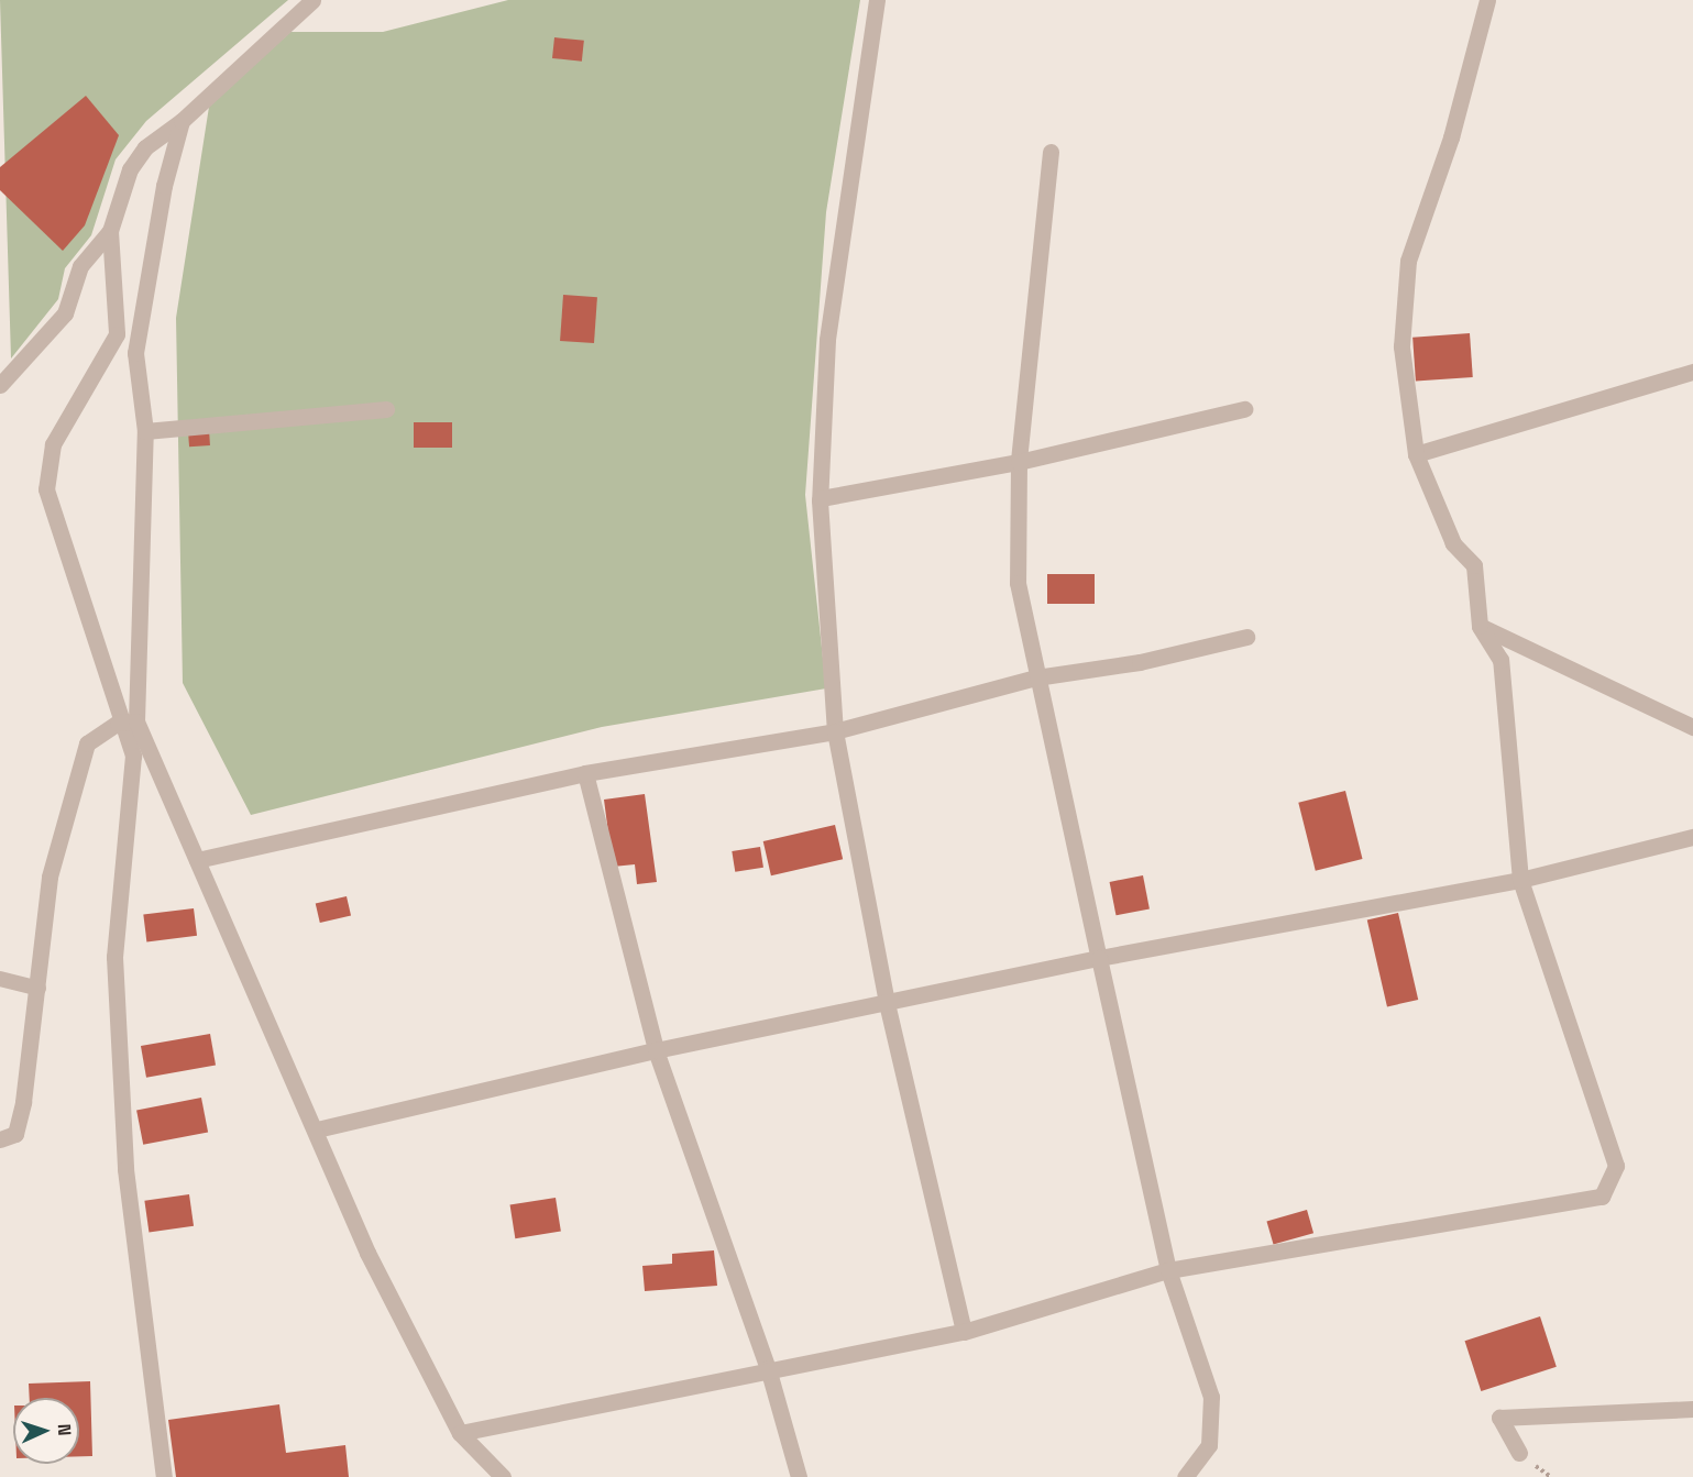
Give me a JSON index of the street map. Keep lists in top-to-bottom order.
{
  "north": "right"
}
